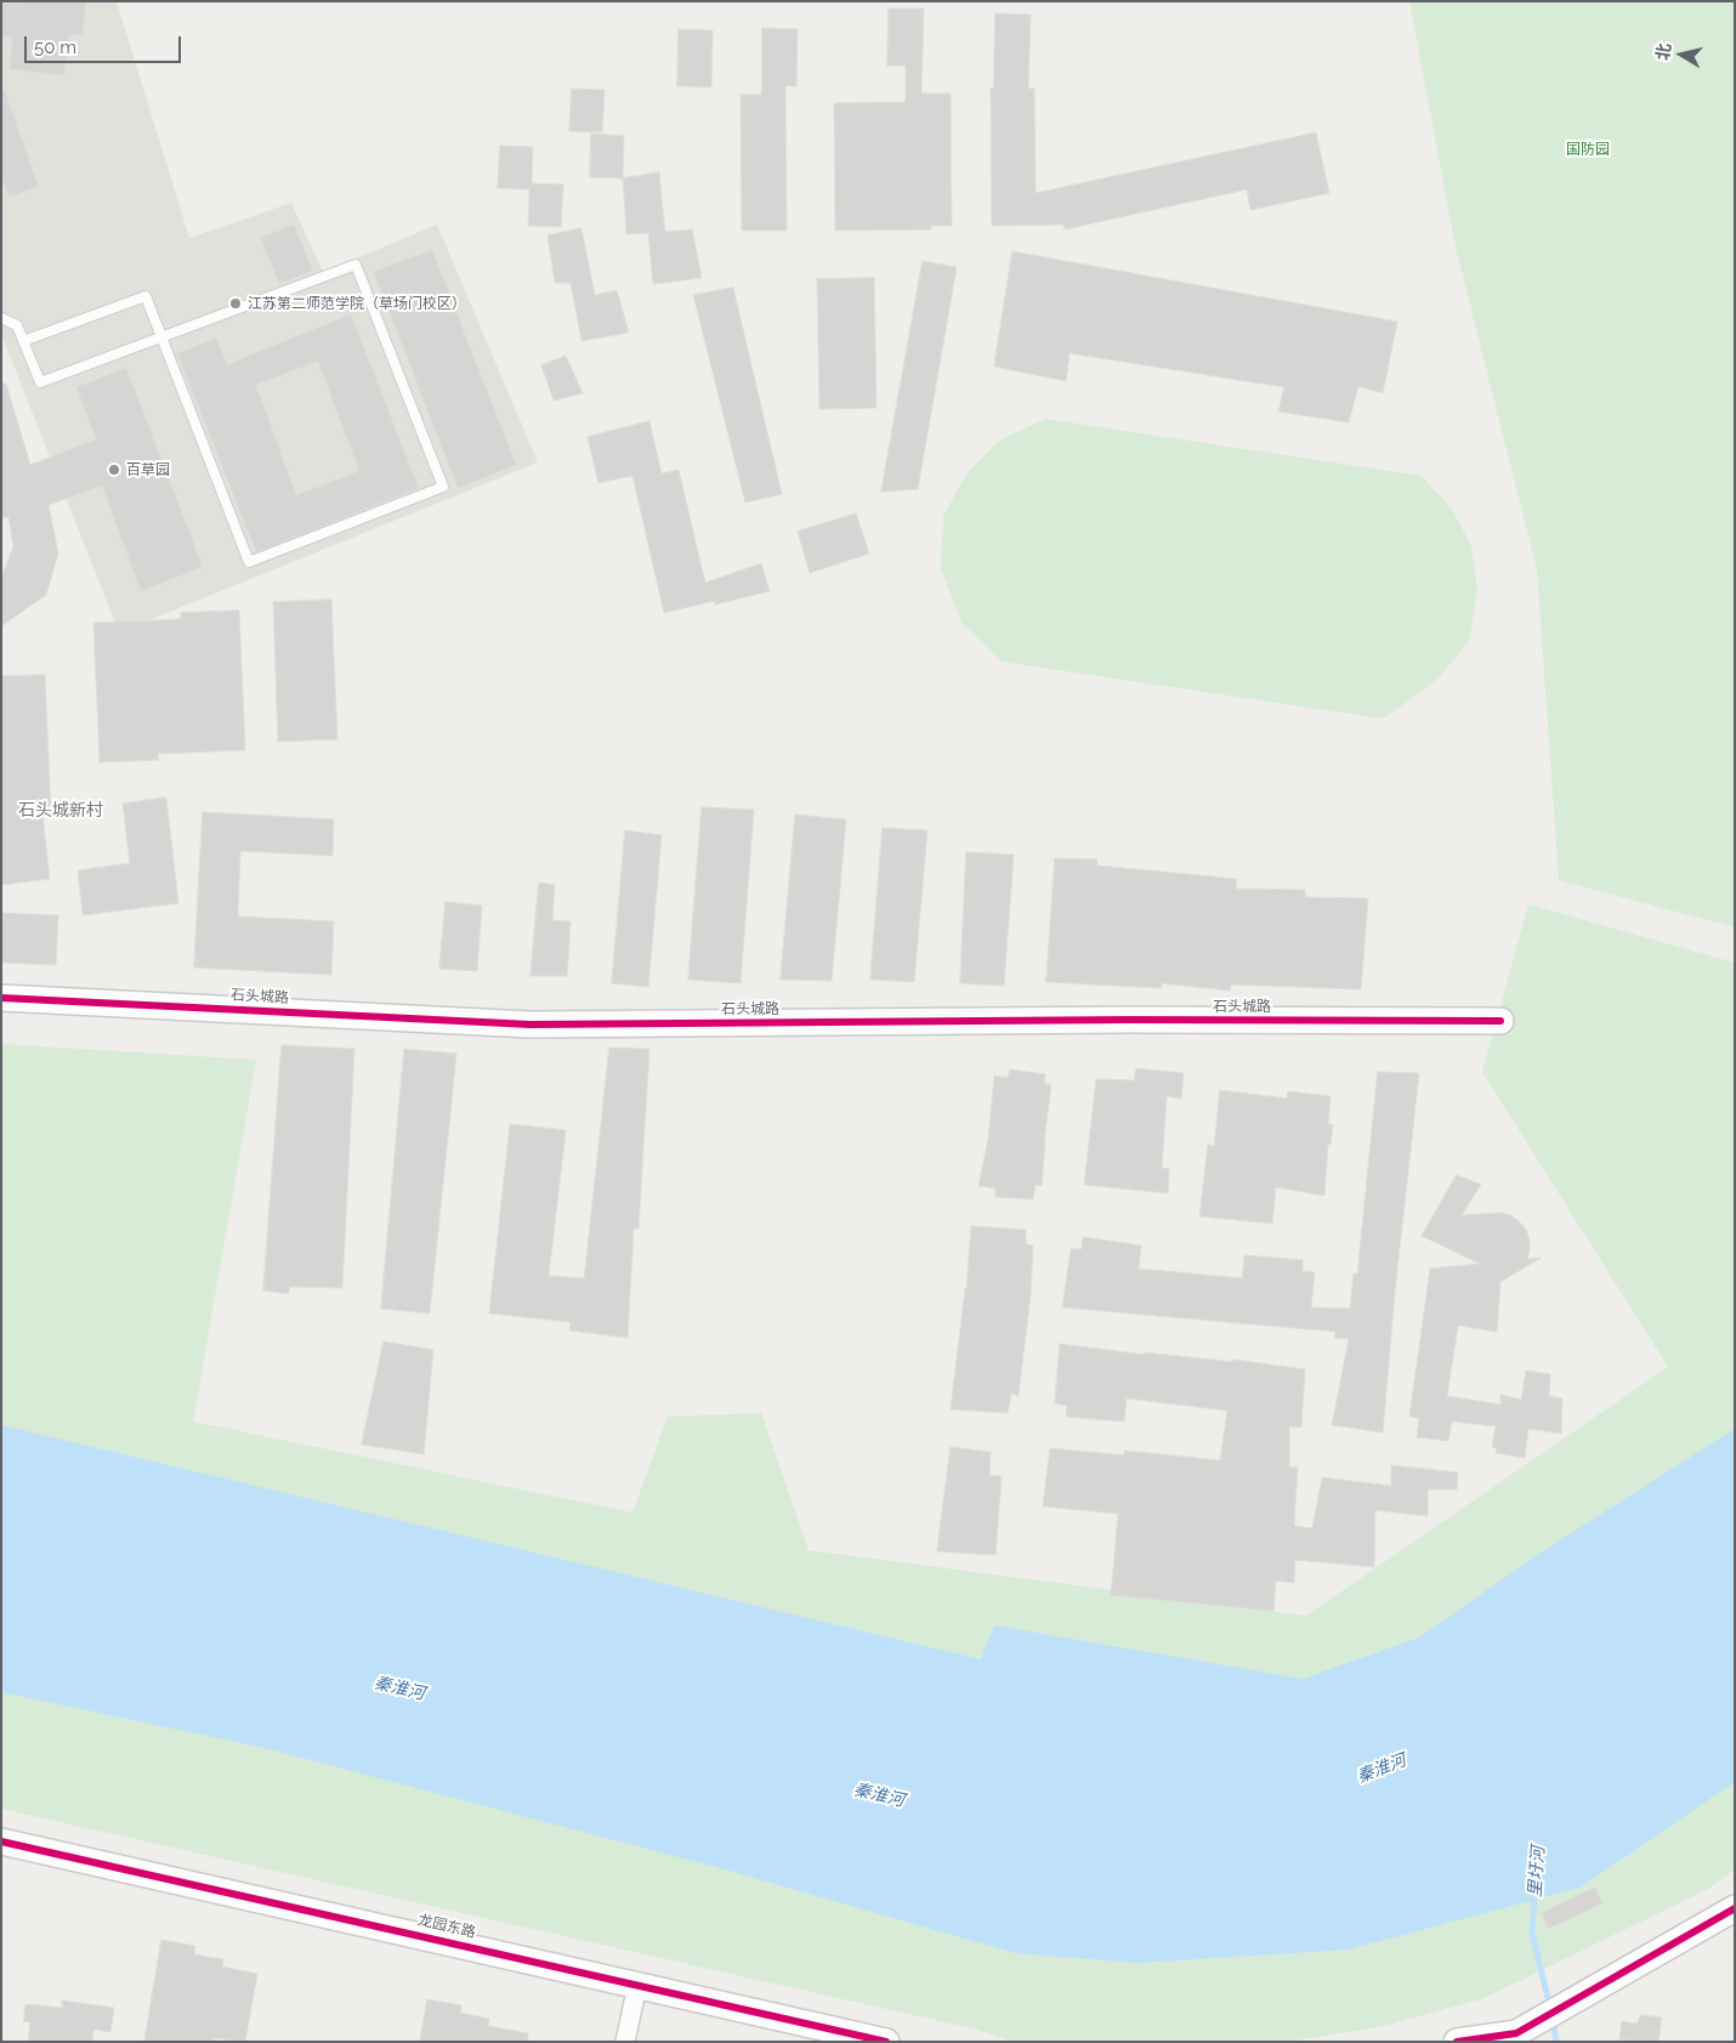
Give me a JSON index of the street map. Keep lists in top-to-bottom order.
{
  "streets": {
    "street": ["石头城路", "龙园东路"]
  },
  "districts": ["石头城新村"],
  "water": ["秦淮河", "里圩河"],
  "parks": ["国防园"],
  "places": ["江苏第二师范学院（草场门校区）", "百草园"],
  "scale_bar": "50 m",
  "north": "left"
}
